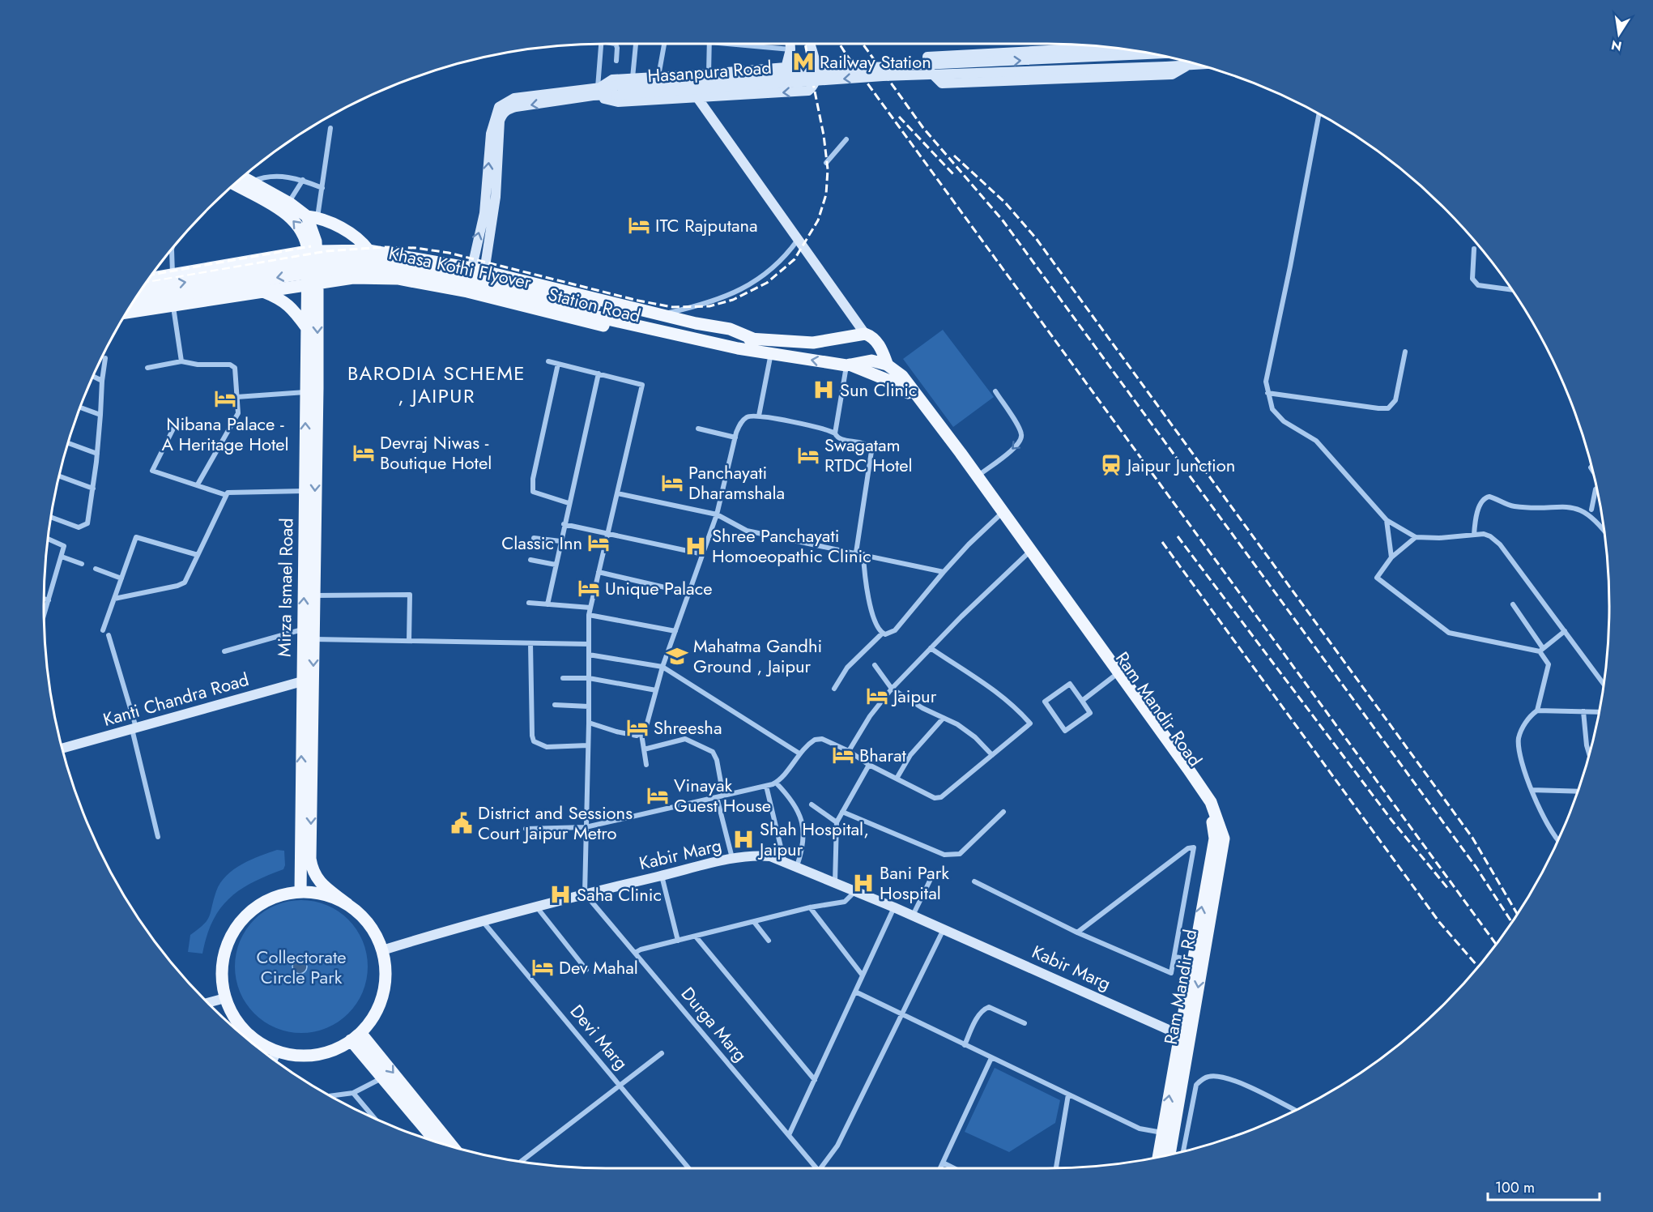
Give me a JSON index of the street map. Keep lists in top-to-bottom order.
{
  "streets": {
    "main road": [
      "Khasa Kothi Flyover",
      "Station Road",
      "Mirza Ismael Road",
      "Ram Mandir Road",
      "Ram Mandir Rd"
    ],
    "street": [
      "Hasanpura Road",
      "Kanti Chandra Road",
      "Kabir Marg",
      "Durga Marg",
      "Devi Marg"
    ]
  },
  "crossings": [
    ["Hasanpura Road", "Station Road"],
    ["Khasa Kothi Flyover", "Station Road"],
    ["Station Road", "Mirza Ismael Road"],
    ["Station Road", "Ram Mandir Road"],
    ["Mirza Ismael Road", "Kanti Chandra Road"],
    ["Mirza Ismael Road", "Kabir Marg"],
    ["Ram Mandir Road", "Ram Mandir Rd"],
    ["Kabir Marg", "Ram Mandir Rd"],
    ["Kabir Marg", "Durga Marg"],
    ["Kabir Marg", "Devi Marg"]
  ],
  "districts": ["BARODIA SCHEME , JAIPUR"],
  "parks": ["Collectorate Circle Park"],
  "places": {
    "metro station": ["Railway Station"],
    "hotel": [
      "ITC Rajputana",
      "Nibana Palace - A Heritage Hotel",
      "Devraj Niwas - Boutique Hotel",
      "Swagatam RTDC Hotel",
      "Panchayati Dharamshala",
      "Classic Inn",
      "Unique Palace",
      "Jaipur",
      "Shreesha",
      "Bharat",
      "Vinayak Guest House",
      "Dev Mahal"
    ],
    "hospital": [
      "Sun Clinic",
      "Shree Panchayati Homoeopathic Clinic",
      "Shah Hospital, Jaipur",
      "Bani Park Hospital",
      "Saha Clinic"
    ],
    "station": ["Jaipur Junction"],
    "school or university": ["Mahatma Gandhi Ground , Jaipur"],
    "public building": ["District and Sessions Court Jaipur Metro"]
  },
  "scale_bar": "100 m",
  "north": "bottom"
}
